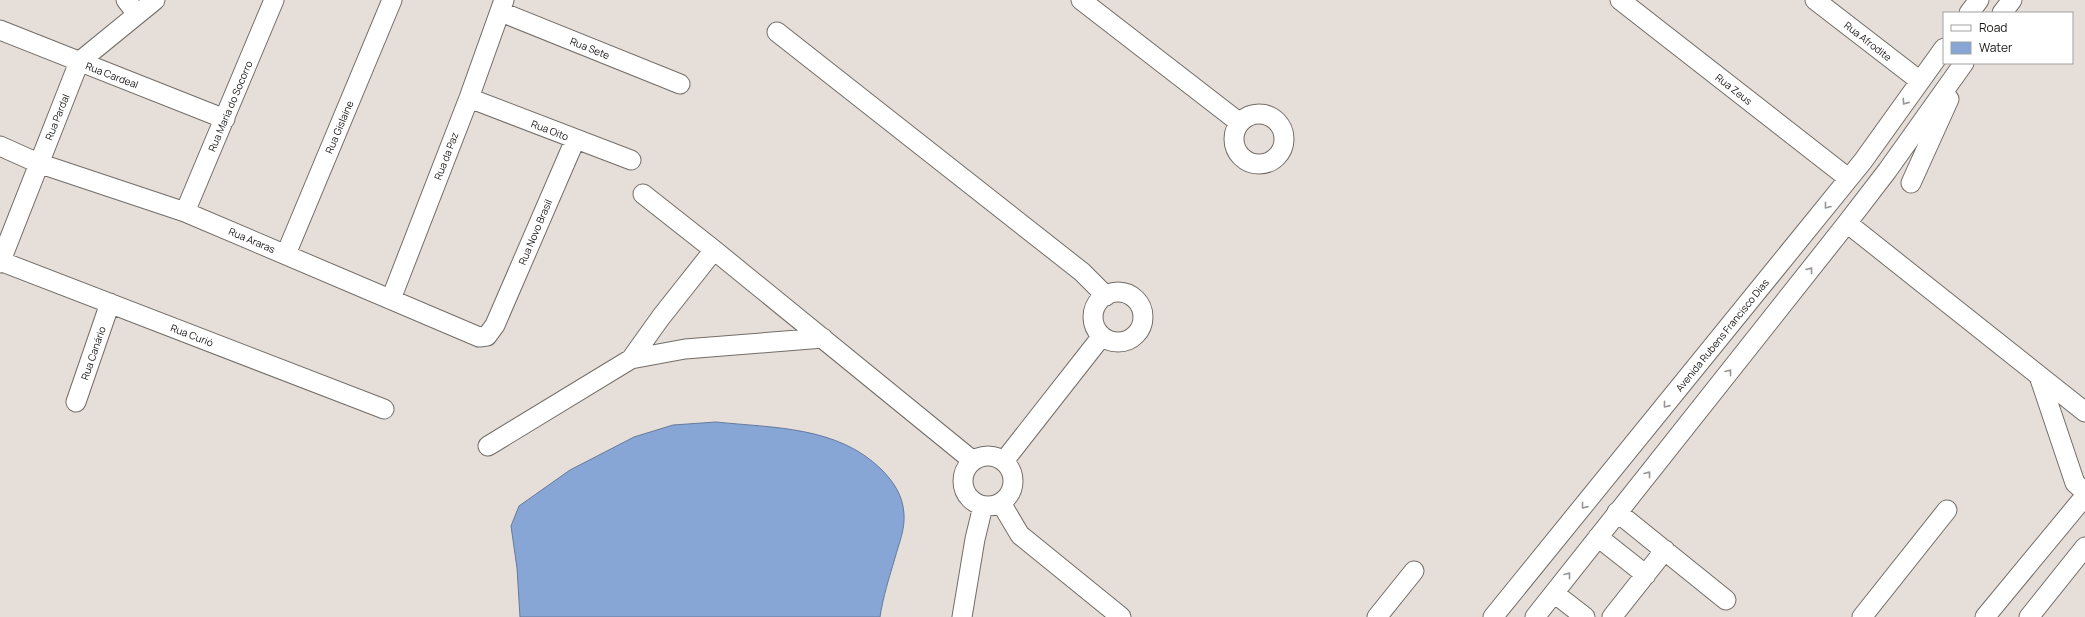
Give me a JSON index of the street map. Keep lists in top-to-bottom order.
{
  "streets": {
    "street": [
      "Rua Afrodite",
      "Rua Sete",
      "Rua Cardeal",
      "Rua Zeus",
      "Rua Maria do Socorro",
      "Rua Pardal",
      "Rua Gislaine",
      "Rua Oito",
      "Rua da Paz",
      "Rua Novo Brasil",
      "Rua Araras",
      "Rua Curió",
      "Avenida Rubens Francisco Dias",
      "Rua Canário"
    ]
  },
  "crossings": [
    ["Rua Afrodite", "Avenida Rubens Francisco Dias"],
    ["Rua Sete", "Rua da Paz"],
    ["Rua Cardeal", "Rua Maria do Socorro"],
    ["Rua Cardeal", "Rua Pardal"],
    ["Rua Zeus", "Avenida Rubens Francisco Dias"],
    ["Rua Maria do Socorro", "Rua Araras"],
    ["Rua Pardal", "Rua Araras"],
    ["Rua Pardal", "Rua Curió"],
    ["Rua Gislaine", "Rua Araras"],
    ["Rua Oito", "Rua da Paz"],
    ["Rua Oito", "Rua Novo Brasil"],
    ["Rua da Paz", "Rua Araras"],
    ["Rua Novo Brasil", "Rua Araras"],
    ["Rua Curió", "Rua Canário"]
  ],
  "legend": ["Road", "Water"]
}
